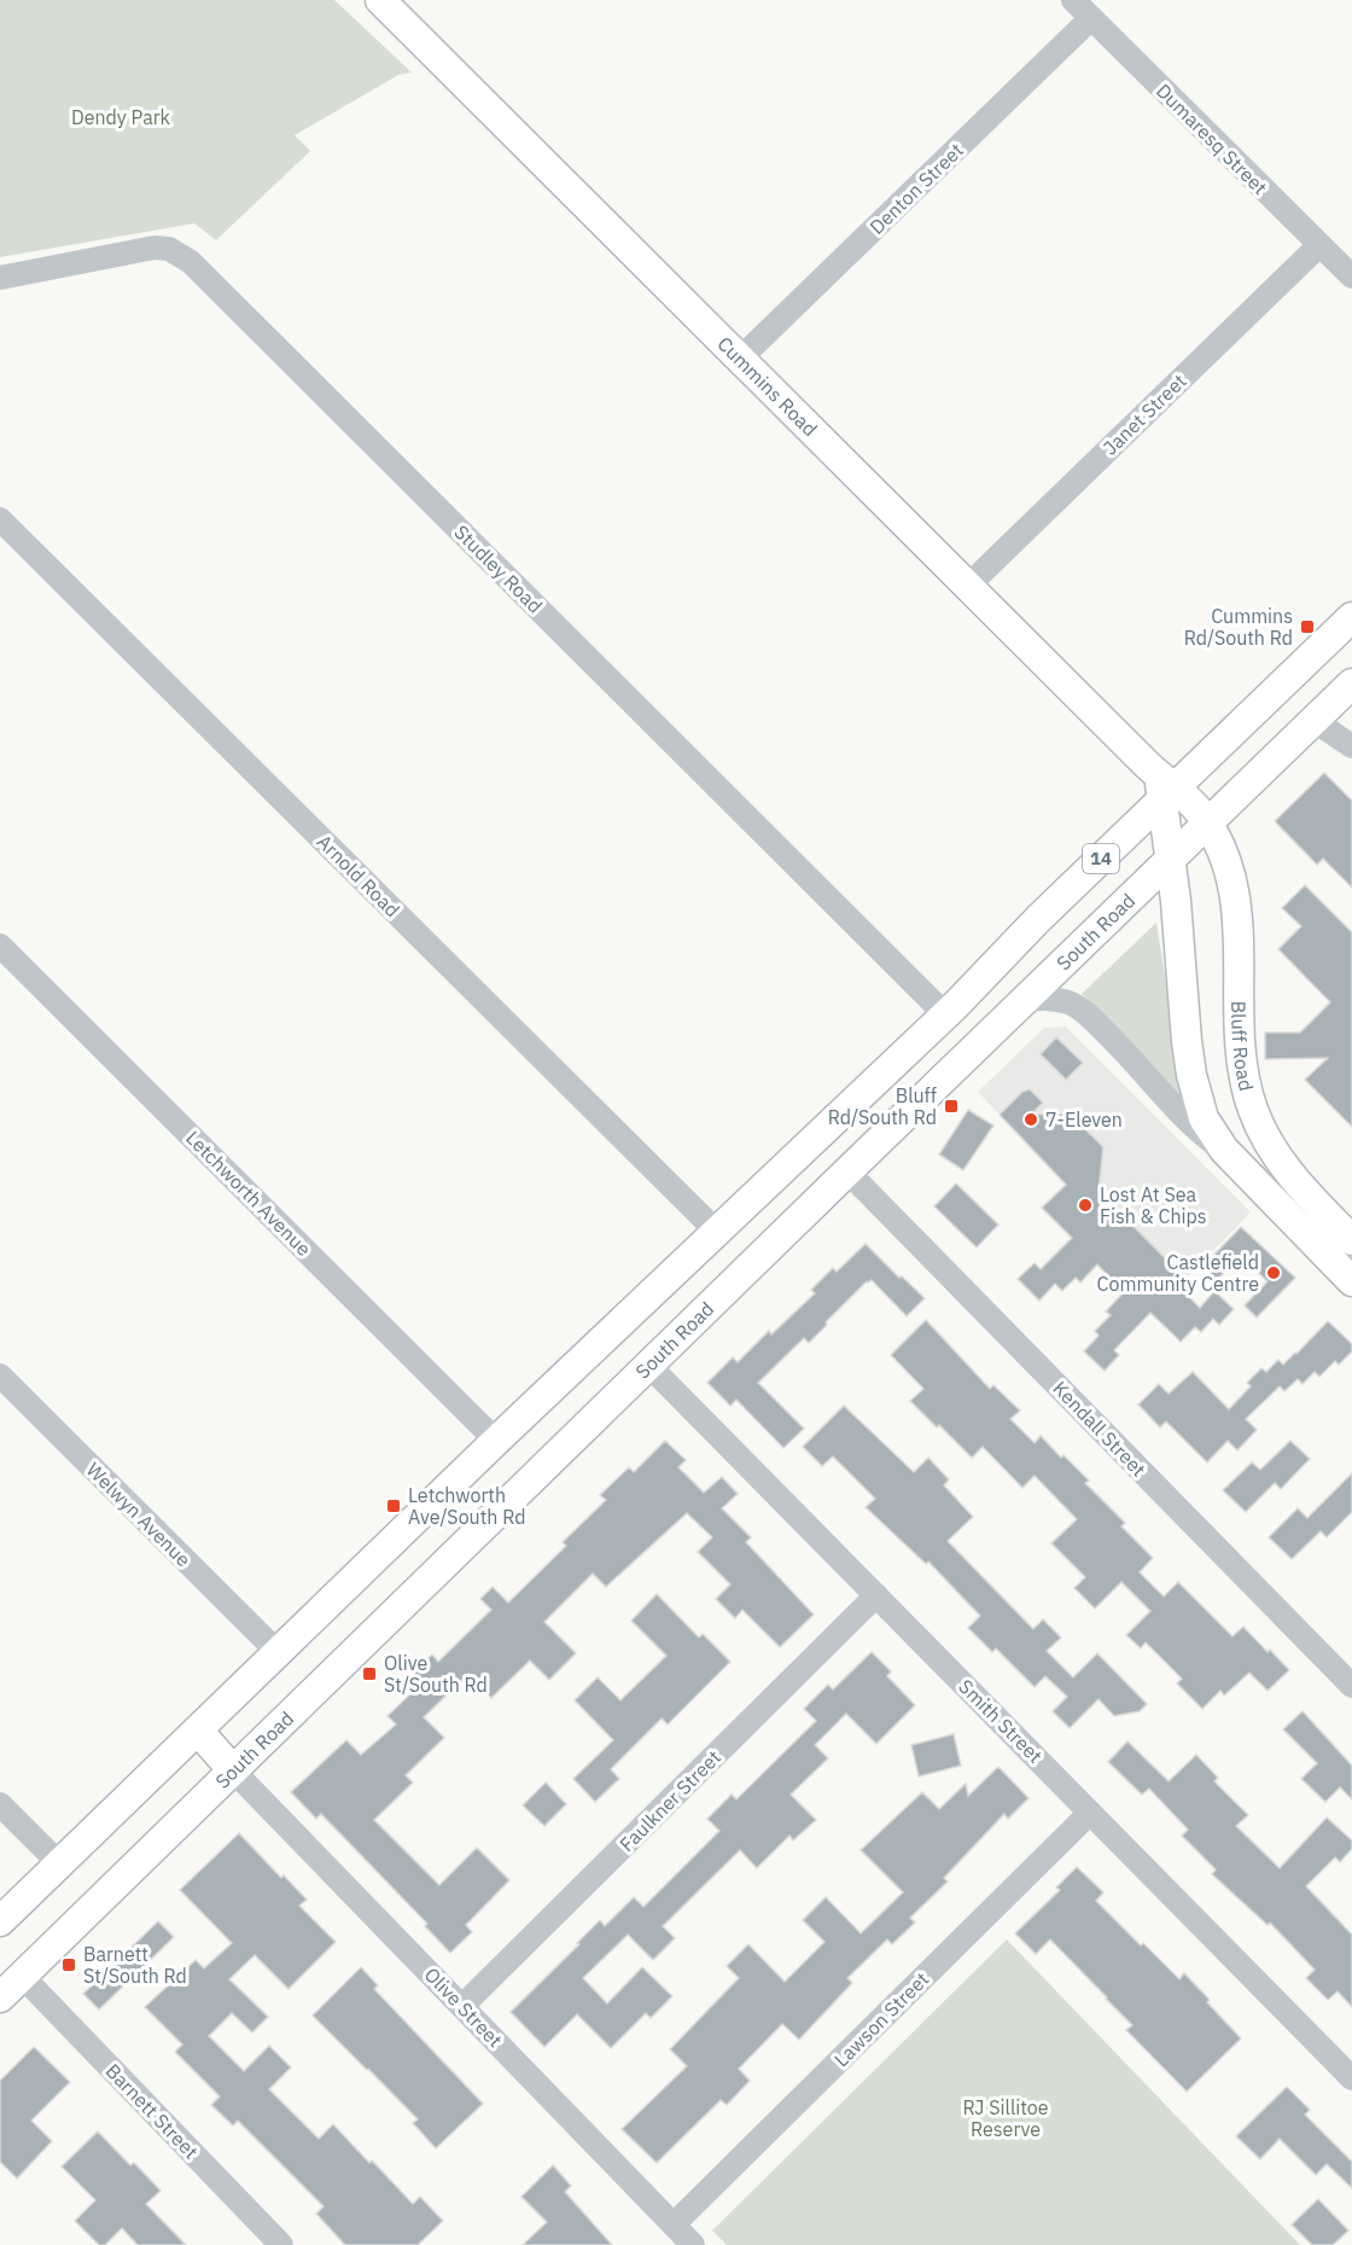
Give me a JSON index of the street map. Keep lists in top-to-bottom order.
{
  "streets": {
    "main road": [
      "Cummins Road",
      "14",
      "South Road",
      "Bluff Road"
    ],
    "street": [
      "Dumaresq Street",
      "Denton Street",
      "Janet Street",
      "Studley Road",
      "Arnold Road",
      "Letchworth Avenue",
      "Kendall Street",
      "Welwyn Avenue",
      "Smith Street",
      "Faulkner Street",
      "Olive Street",
      "Lawson Street",
      "Barnett Street"
    ]
  },
  "crossings": [
    ["Dumaresq Street", "Denton Street"],
    ["Dumaresq Street", "Janet Street"],
    ["Denton Street", "Cummins Road"],
    ["Cummins Road", "Janet Street"],
    ["Cummins Road", "14"],
    ["Cummins Road", "Bluff Road"],
    ["Studley Road", "14"],
    ["14", "Arnold Road"],
    ["14", "Bluff Road"],
    ["14", "Letchworth Avenue"],
    ["14", "Welwyn Avenue"],
    ["South Road", "Bluff Road"],
    ["South Road", "Kendall Street"],
    ["South Road", "Smith Street"],
    ["South Road", "Olive Street"],
    ["South Road", "Barnett Street"],
    ["Smith Street", "Faulkner Street"],
    ["Smith Street", "Lawson Street"],
    ["Faulkner Street", "Olive Street"],
    ["Olive Street", "Lawson Street"]
  ],
  "parks": ["Dendy Park", "RJ Sillitoe Reserve"],
  "places": {
    "transit": [
      "Cummins Rd/South Rd",
      "Bluff Rd/South Rd",
      "Letchworth Ave/South Rd",
      "Olive St/South Rd",
      "Barnett St/South Rd"
    ],
    "other": ["7-Eleven", "Lost At Sea Fish & Chips", "Castlefield Community Centre"]
  }
}
